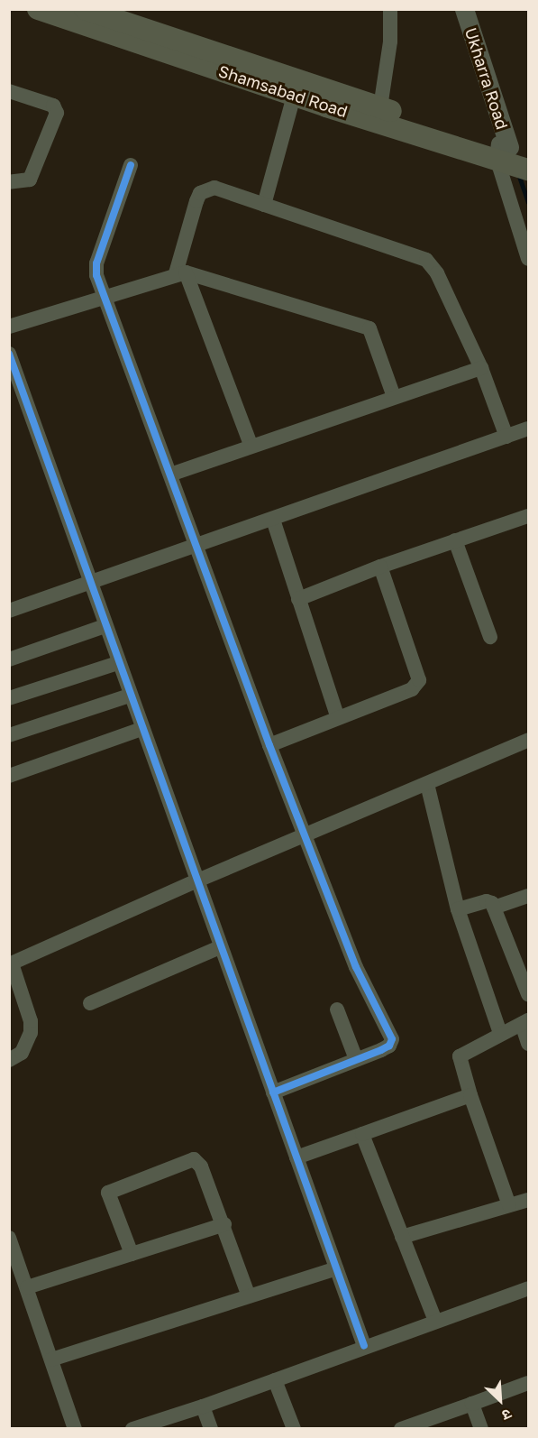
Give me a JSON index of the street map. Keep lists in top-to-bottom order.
{
  "streets": {
    "main road": ["Shamsabad Road"],
    "street": ["Ukharra Road"]
  },
  "crossings": [
    ["Ukharra Road", "Shamsabad Road"]
  ],
  "north": "bottom right"
}
